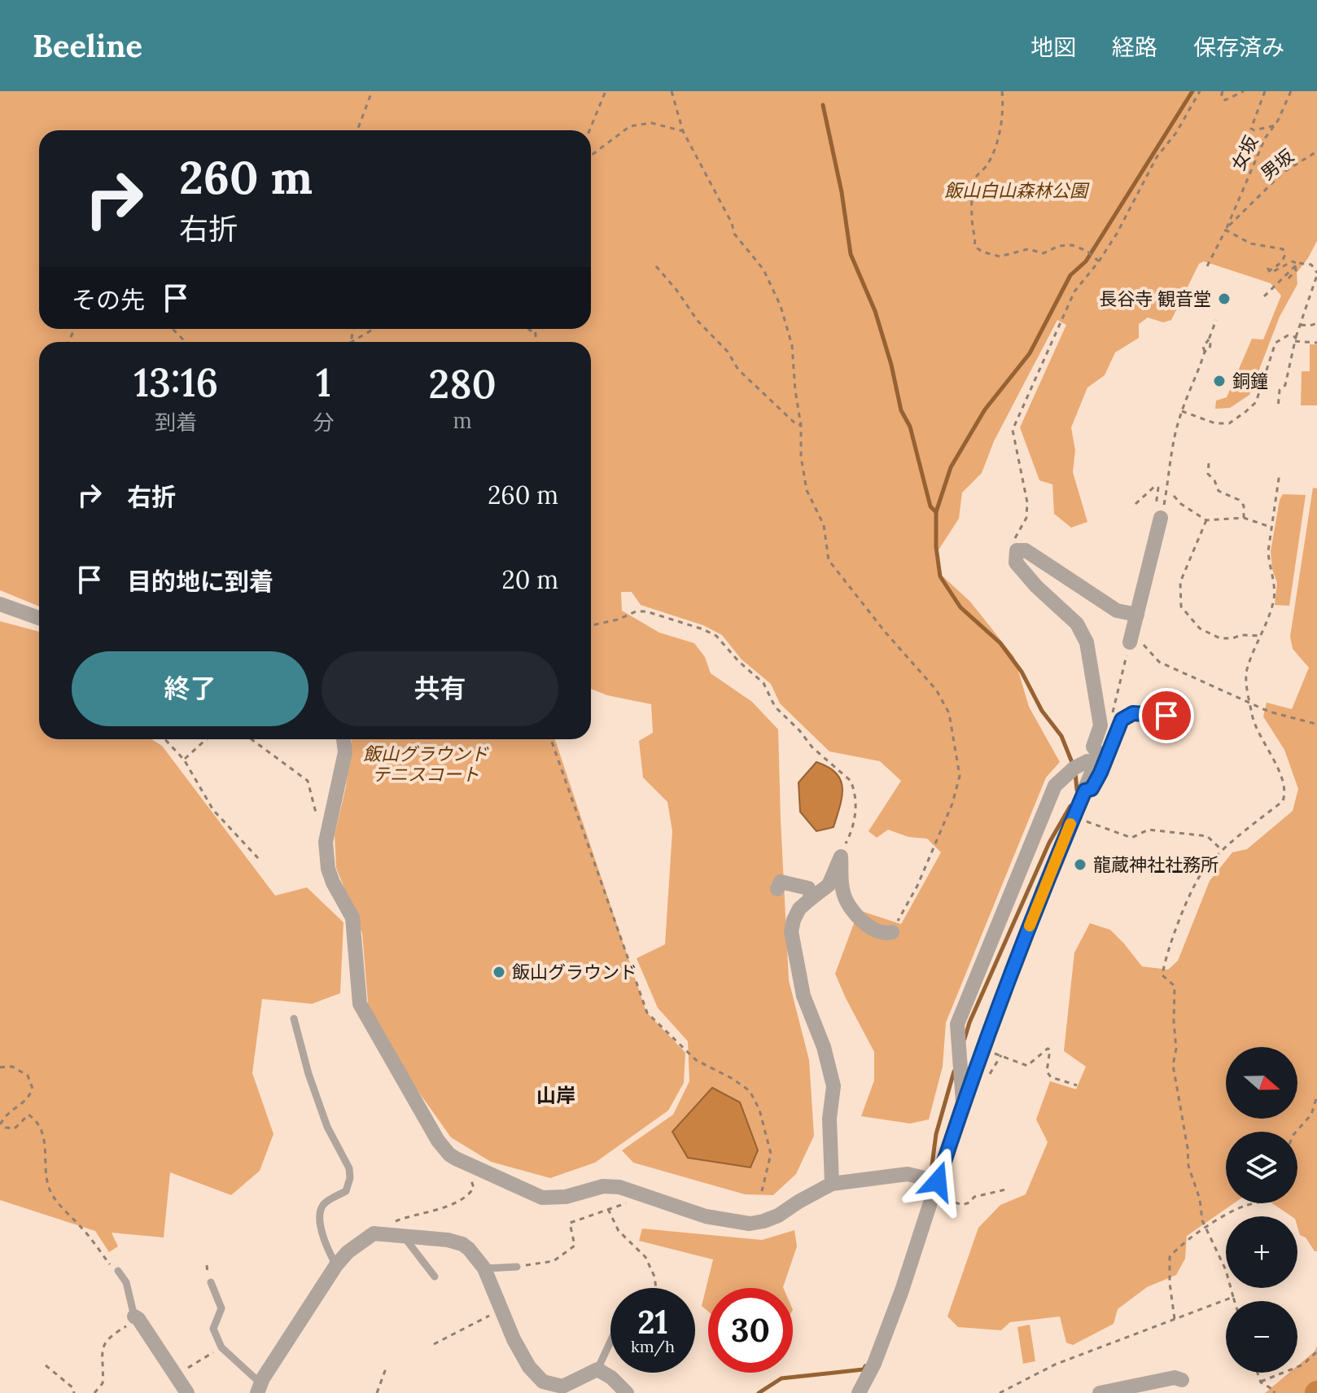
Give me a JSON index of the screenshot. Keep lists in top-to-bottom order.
{
  "streets": {
    "path": ["女坂", "男坂"]
  },
  "crossings": [
    ["女坂", "男坂"]
  ],
  "districts": ["山岸"],
  "parks": ["飯山白山森林公園", "飯山グラウンド テニスコート"],
  "places": [
    "長谷寺 観音堂",
    "銅鐘",
    "龍蔵神社社務所",
    "飯山グラウンド"
  ],
  "north": "right",
  "page": {
    "header": "Beeline",
    "nav": ["地図", "経路", "保存済み"],
    "turn": ["260 m", "右折"],
    "then": "その先",
    "eta": [
      "13:16",
      "到着",
      "1",
      "分",
      "280",
      "m"
    ],
    "list": [
      {
        "name": "右折",
        "value": "260 m"
      },
      {
        "name": "目的地に到着",
        "value": "20 m"
      }
    ],
    "buttons": ["終了", "共有"],
    "map_buttons": ["+", "−"],
    "speed": "21 km/h",
    "limit": "30"
  }
}
